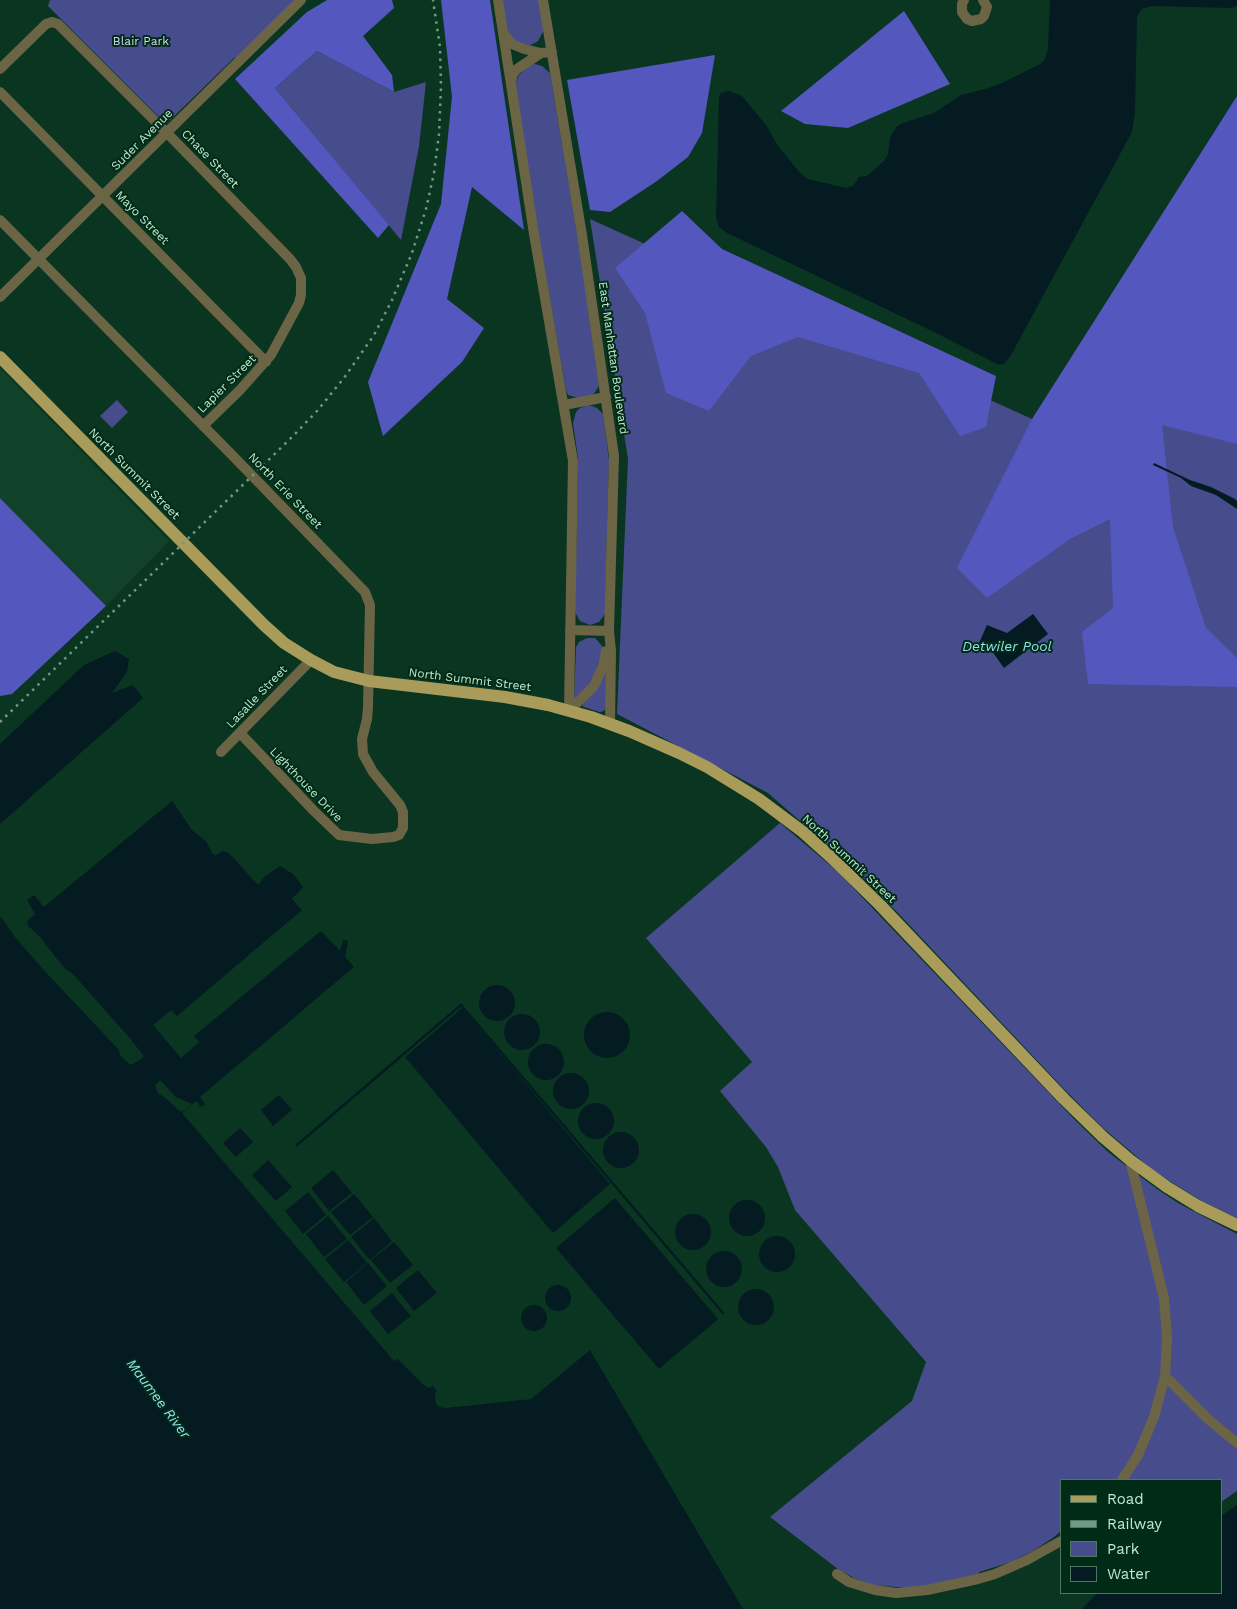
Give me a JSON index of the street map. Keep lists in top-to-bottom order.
{
  "streets": {
    "main road": ["North Summit Street"],
    "street": [
      "Suder Avenue",
      "Chase Street",
      "Mayo Street",
      "East Manhattan Boulevard",
      "Lapier Street",
      "North Erie Street",
      "Lasalle Street",
      "Lighthouse Drive"
    ]
  },
  "crossings": [
    ["Suder Avenue", "Chase Street"],
    ["Suder Avenue", "Mayo Street"],
    ["Suder Avenue", "North Erie Street"],
    ["Chase Street", "Lapier Street"],
    ["Mayo Street", "Lapier Street"],
    ["East Manhattan Boulevard", "North Summit Street"],
    ["Lapier Street", "North Erie Street"],
    ["North Summit Street", "North Erie Street"],
    ["North Summit Street", "Lasalle Street"],
    ["North Erie Street", "Lighthouse Drive"],
    ["Lasalle Street", "Lighthouse Drive"]
  ],
  "water": ["Detwiler Pool", "Maumee River"],
  "parks": ["Blair Park"],
  "legend": [
    "Road",
    "Railway",
    "Park",
    "Water"
  ]
}
